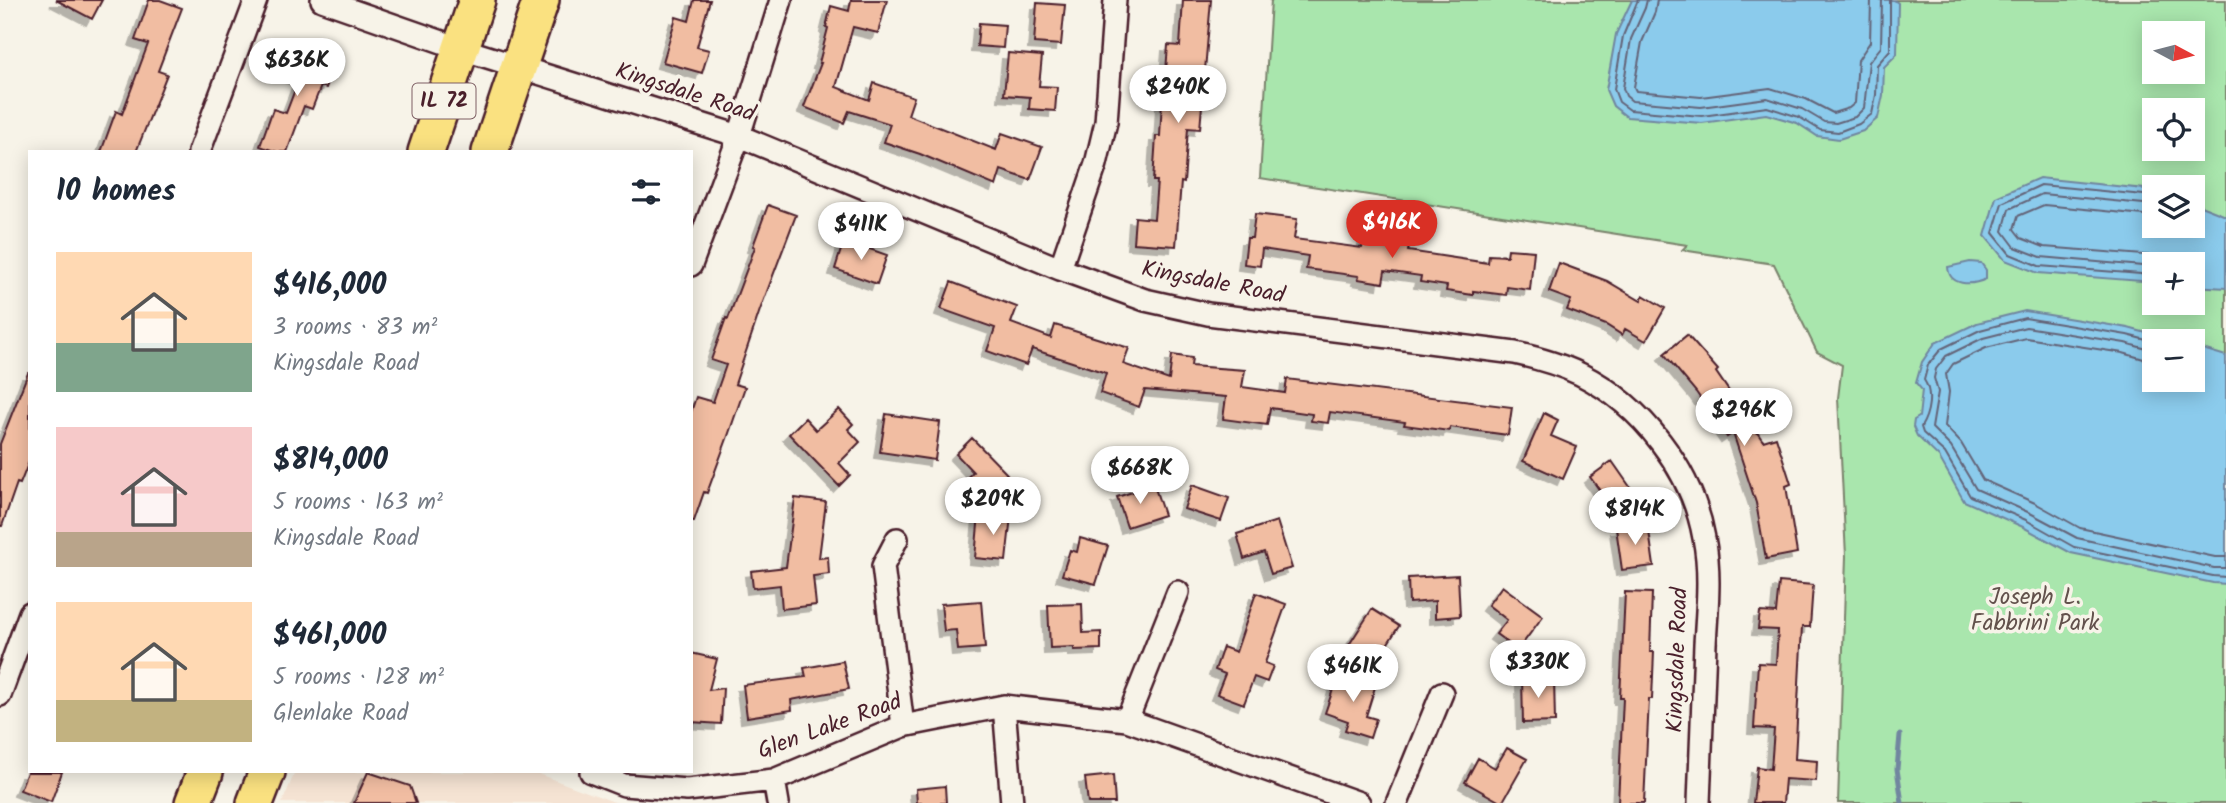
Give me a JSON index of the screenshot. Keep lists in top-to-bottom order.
{
  "streets": {
    "main road": ["IL 72"],
    "street": ["Kingsdale Road", "Glen Lake Road"]
  },
  "crossings": [
    ["Kingsdale Road", "IL 72"]
  ],
  "parks": ["Joseph L. Fabbrini Park"],
  "north": "right",
  "page": {
    "map_buttons": ["+", "−"],
    "price": [
      "$636K",
      "$240K",
      "$416K",
      "$411K",
      "$296K",
      "$668K",
      "$209K",
      "$814K",
      "$330K",
      "$461K"
    ],
    "heading": "10 homes",
    "list": [
      {
        "name": "$416,000",
        "note": "3 rooms · 83 m² · Kingsdale Road"
      },
      {
        "name": "$814,000",
        "note": "5 rooms · 163 m² · Kingsdale Road"
      },
      {
        "name": "$461,000",
        "note": "5 rooms · 128 m² · Glenlake Road"
      }
    ]
  }
}
